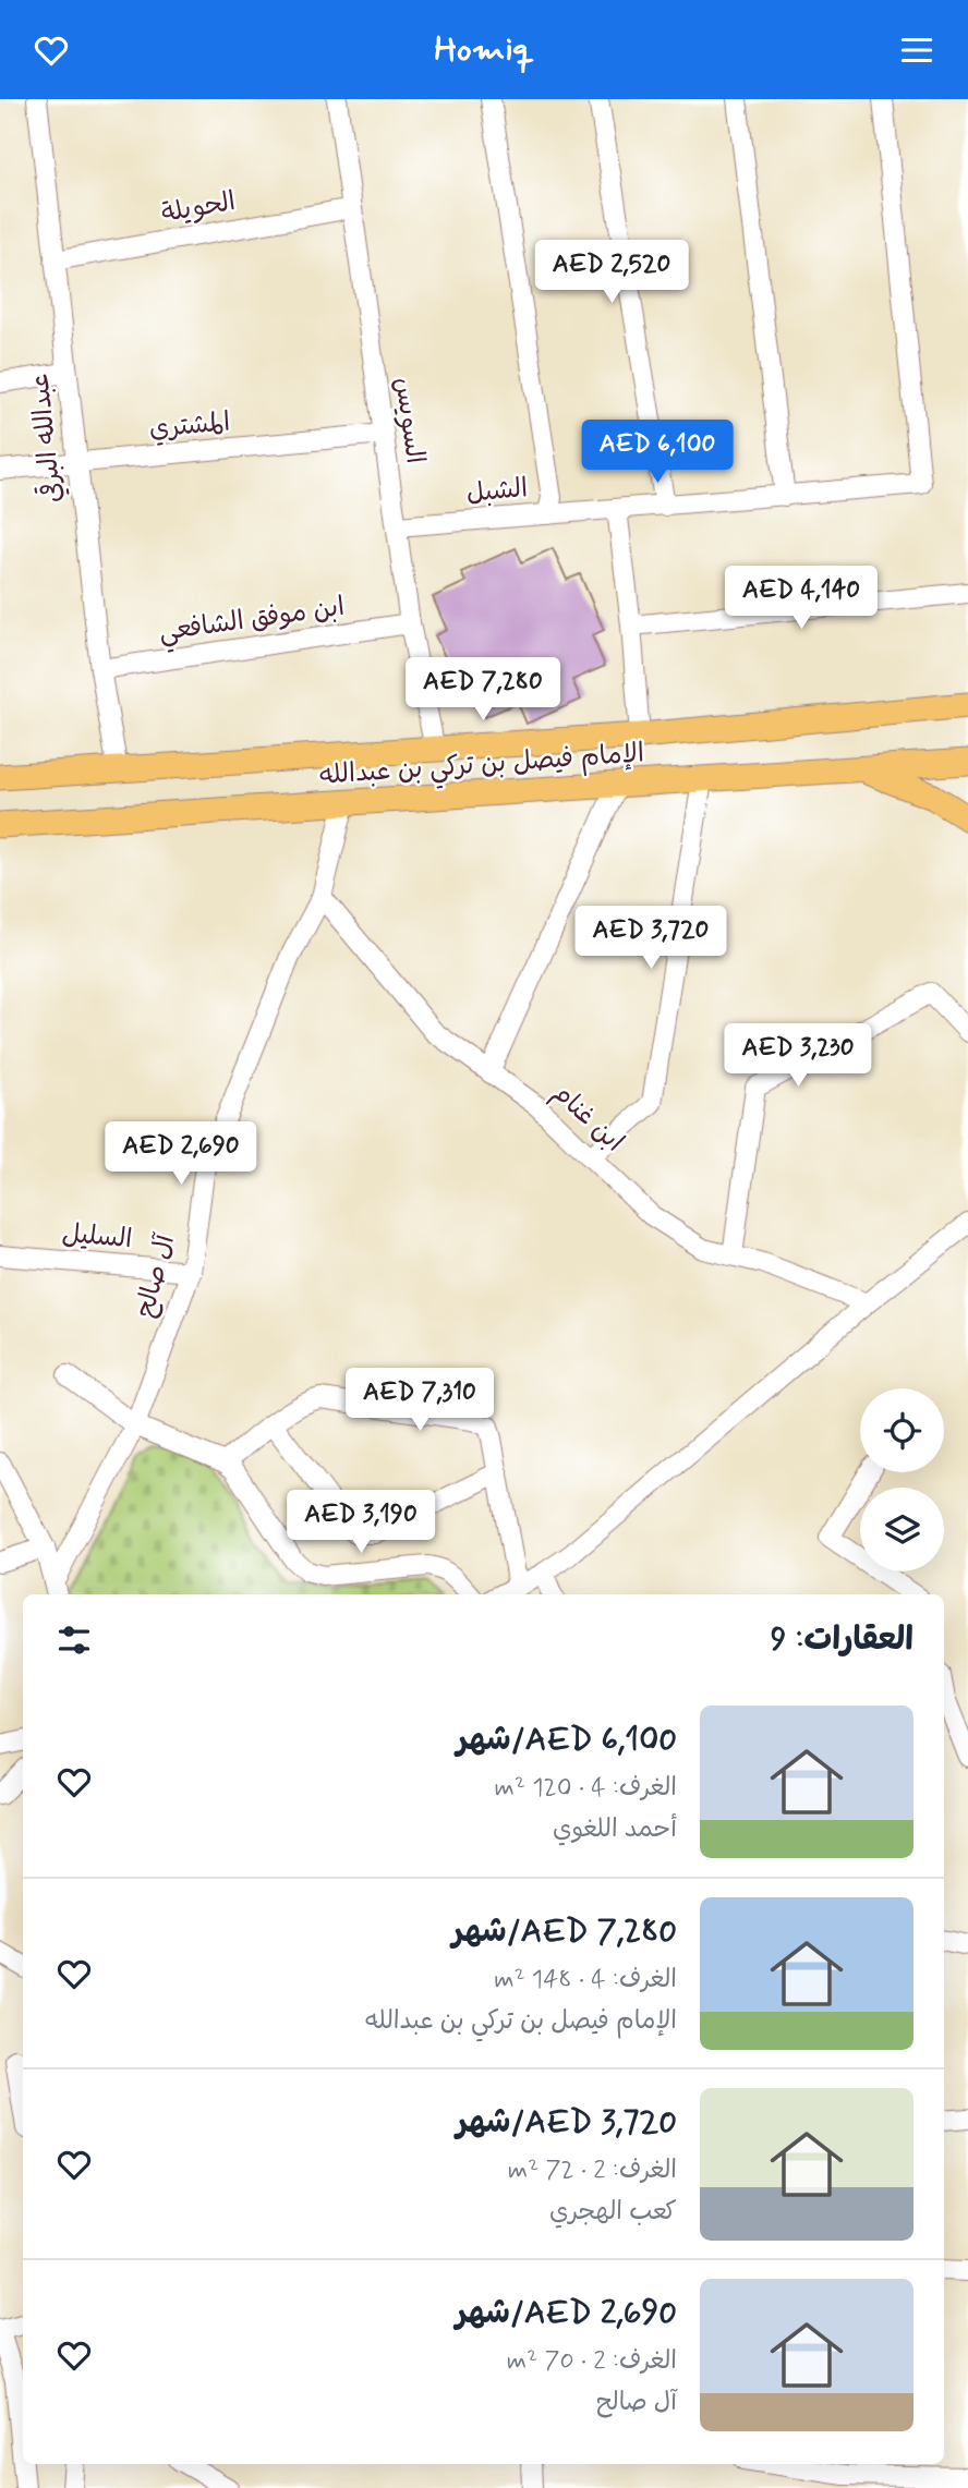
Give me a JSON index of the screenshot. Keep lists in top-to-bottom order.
{
  "streets": {
    "main road": ["الإمام فيصل بن تركي بن عبدالله"],
    "street": [
      "الحويلة",
      "السويس",
      "المشتري",
      "عبدالله البرقي",
      "الشبل",
      "ابن موفق الشافعي",
      "ابن غنام",
      "السليل",
      "آل صالح"
    ]
  },
  "crossings": [
    ["الحويلة", "السويس"],
    ["الحويلة", "عبدالله البرقي"],
    ["السويس", "المشتري"],
    ["السويس", "الشبل"],
    ["السويس", "ابن موفق الشافعي"],
    ["السويس", "الإمام فيصل بن تركي بن عبدالله"],
    ["المشتري", "عبدالله البرقي"],
    ["عبدالله البرقي", "ابن موفق الشافعي"],
    ["عبدالله البرقي", "الإمام فيصل بن تركي بن عبدالله"],
    ["الإمام فيصل بن تركي بن عبدالله", "آل صالح"],
    ["ابن غنام", "آل صالح"],
    ["السليل", "آل صالح"]
  ],
  "page": {
    "header": "Homiq",
    "price": [
      "AED 2,520",
      "AED 6,100",
      "AED 4,140",
      "AED 7,280",
      "AED 3,720",
      "AED 3,230",
      "AED 2,690",
      "AED 7,310",
      "AED 3,190"
    ],
    "heading": "العقارات: 9",
    "list": [
      {
        "name": "AED 6,100/شهر",
        "note": "الغرف: 4 · 120 m² · أحمد اللغوي"
      },
      {
        "name": "AED 7,280/شهر",
        "note": "الغرف: 4 · 148 m² · الإمام فيصل بن تركي بن عبدالله"
      },
      {
        "name": "AED 3,720/شهر",
        "note": "الغرف: 2 · 72 m² · كعب الهجري"
      },
      {
        "name": "AED 2,690/شهر",
        "note": "الغرف: 2 · 70 m² · آل صالح"
      }
    ]
  }
}
